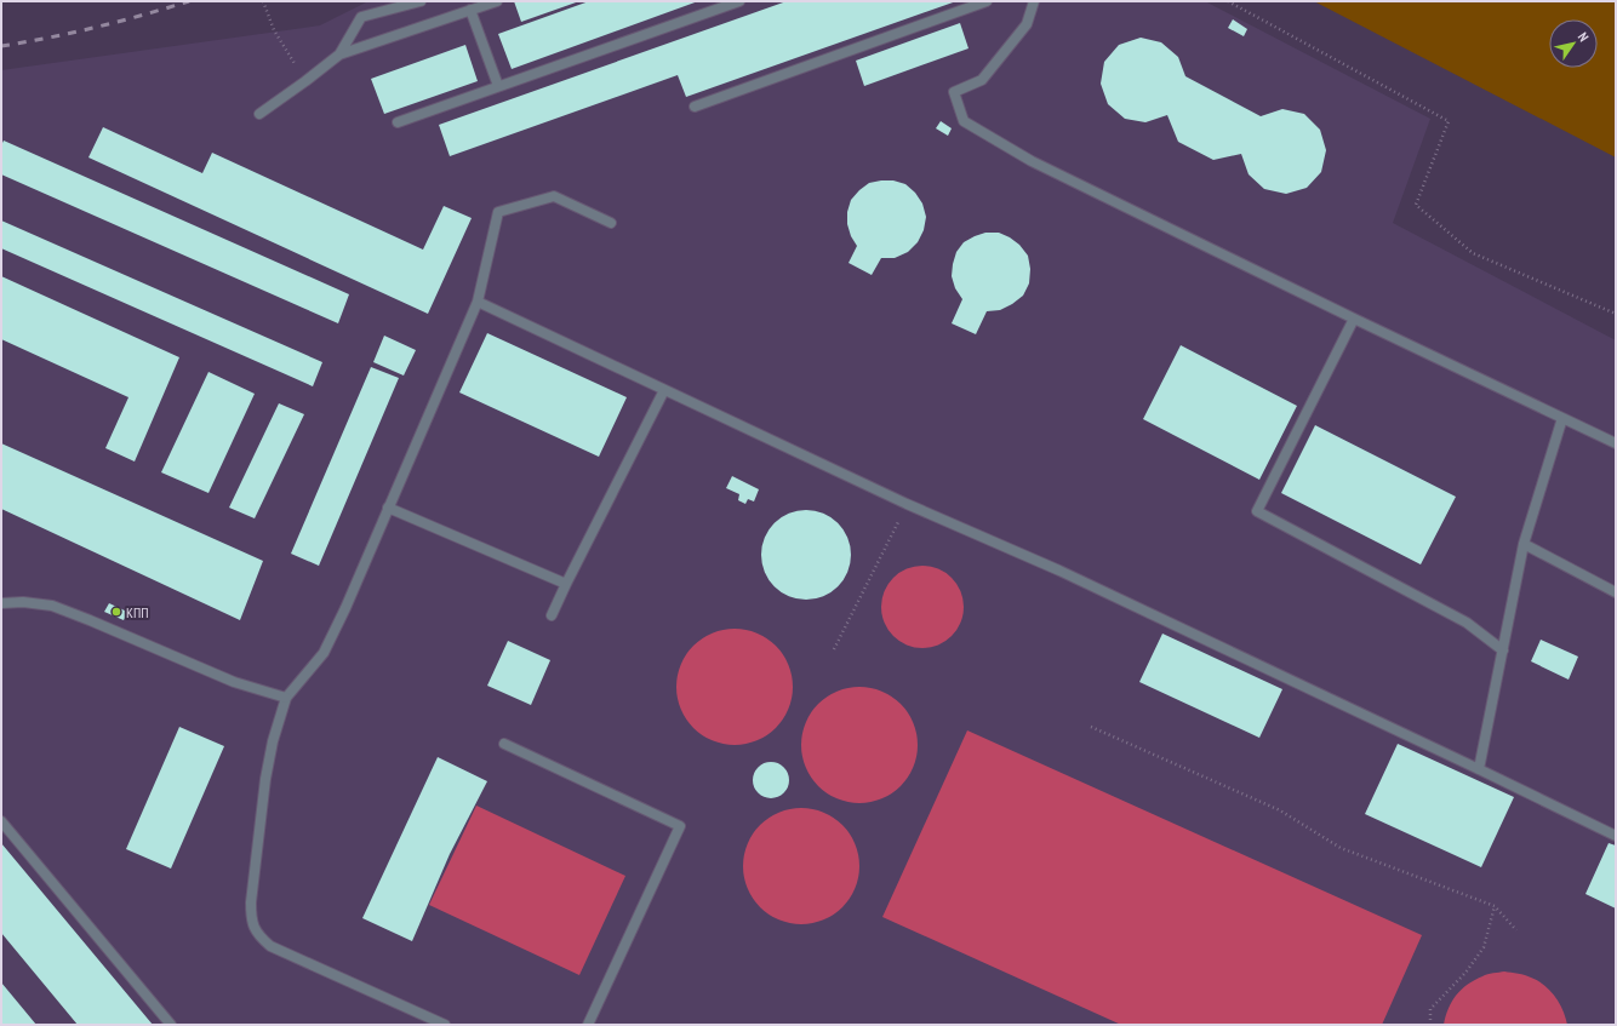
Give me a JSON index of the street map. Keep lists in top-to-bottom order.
{
  "places": ["КПП"],
  "north": "top right"
}
